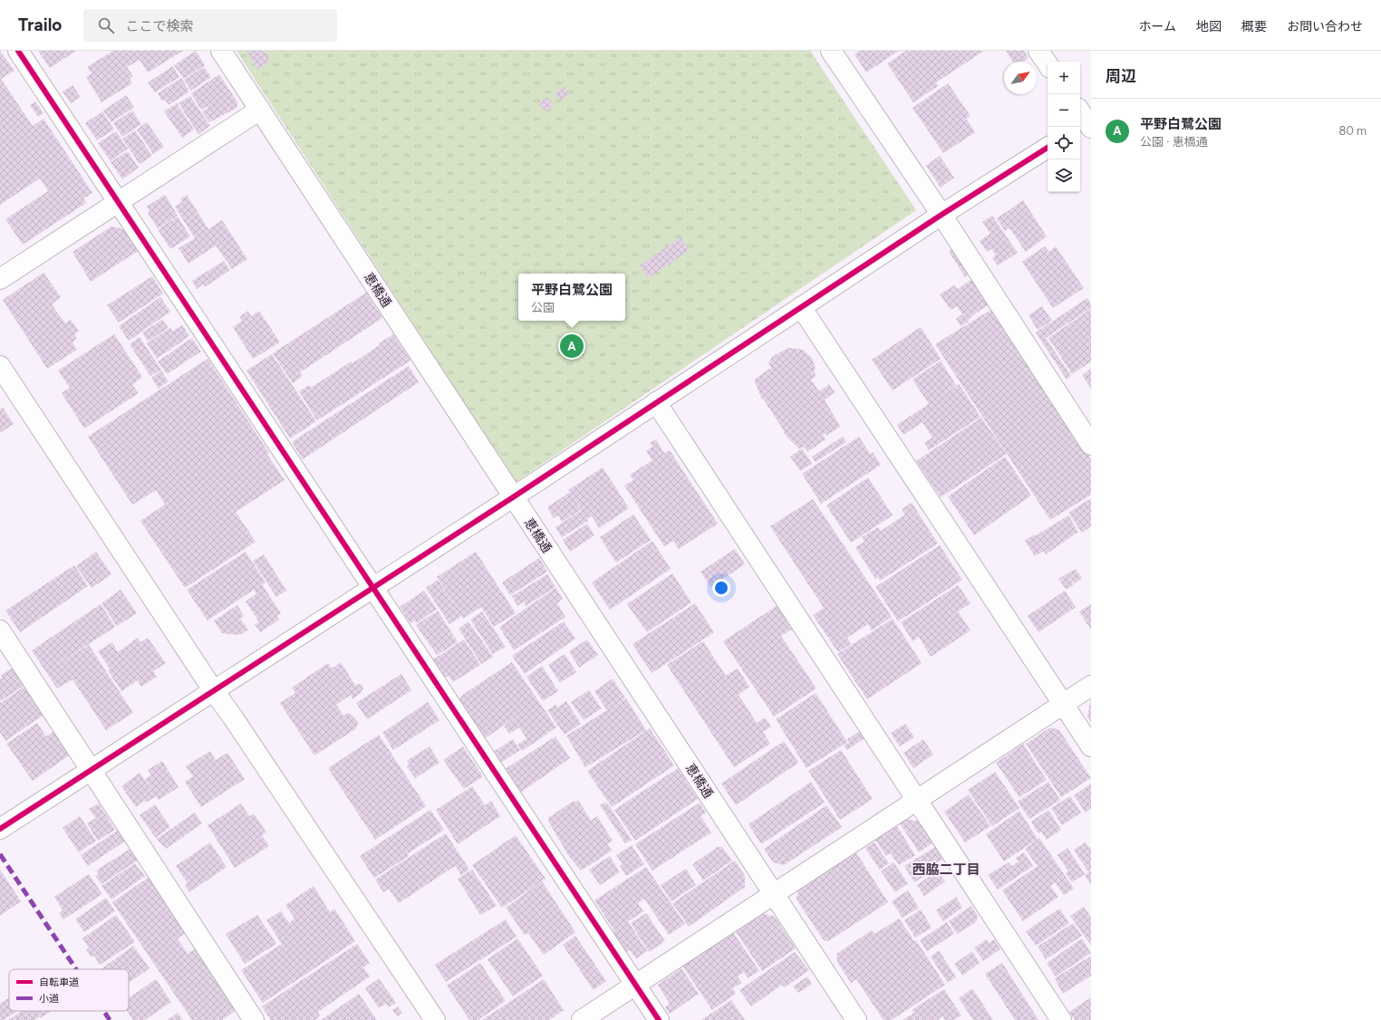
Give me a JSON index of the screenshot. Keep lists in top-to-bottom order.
{
  "streets": {
    "street": ["恵橋通"]
  },
  "districts": ["西脇二丁目"],
  "legend": ["自転車道", "小道"],
  "north": "top right",
  "page": {
    "header": "Trailo",
    "search": "ここで検索",
    "nav": [
      "ホーム",
      "地図",
      "概要",
      "お問い合わせ"
    ],
    "heading": "周辺",
    "map_buttons": ["+", "−"],
    "list": [
      {
        "mark": "A",
        "name": "平野白鷺公園",
        "note": "公園 · 恵橋通",
        "value": "80 m"
      }
    ],
    "popup": ["平野白鷺公園", "公園"],
    "pins": "A"
  }
}
